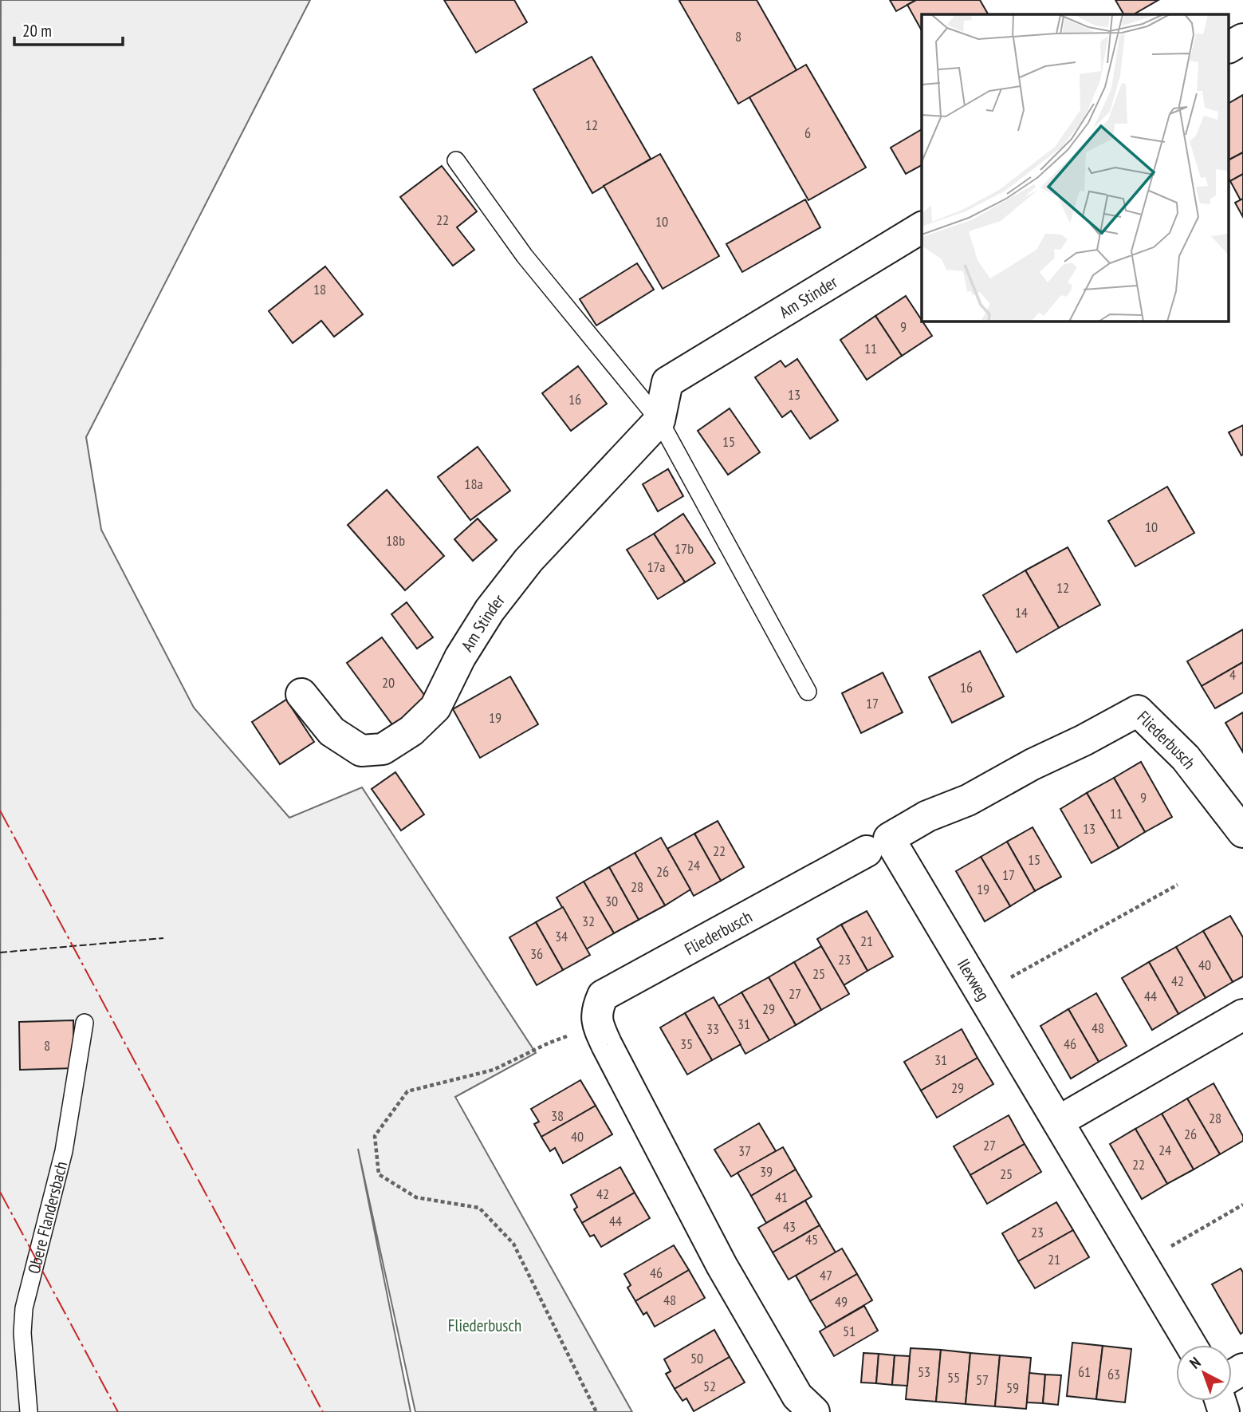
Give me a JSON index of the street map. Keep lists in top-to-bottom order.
{
  "streets": {
    "street": ["Am Stinder", "Fliederbusch", "Ilexweg"],
    "lane": ["Obere Flandersbach"]
  },
  "crossings": [
    ["Fliederbusch", "Ilexweg"]
  ],
  "parks": ["Fliederbusch"],
  "house_numbers": [
    "8",
    "12",
    "6",
    "22",
    "10",
    "18",
    "9",
    "11",
    "13",
    "16",
    "15",
    "18a",
    "10",
    "18b",
    "17b",
    "17a",
    "12",
    "14",
    "4",
    "20",
    "16",
    "17",
    "19",
    "9",
    "11",
    "13",
    "22",
    "15",
    "24",
    "26",
    "17",
    "28",
    "19",
    "30",
    "32",
    "34",
    "21",
    "36",
    "23",
    "40",
    "25",
    "42",
    "27",
    "44",
    "29",
    "31",
    "48",
    "33",
    "35",
    "46",
    "8",
    "31",
    "29",
    "38",
    "28",
    "26",
    "40",
    "27",
    "24",
    "37",
    "22",
    "39",
    "25",
    "42",
    "41",
    "44",
    "43",
    "23",
    "45",
    "21",
    "46",
    "47",
    "48",
    "49",
    "51",
    "50",
    "53",
    "61",
    "63",
    "55",
    "57",
    "52",
    "59"
  ],
  "scale_bar": "20 m",
  "north": "top left"
}
